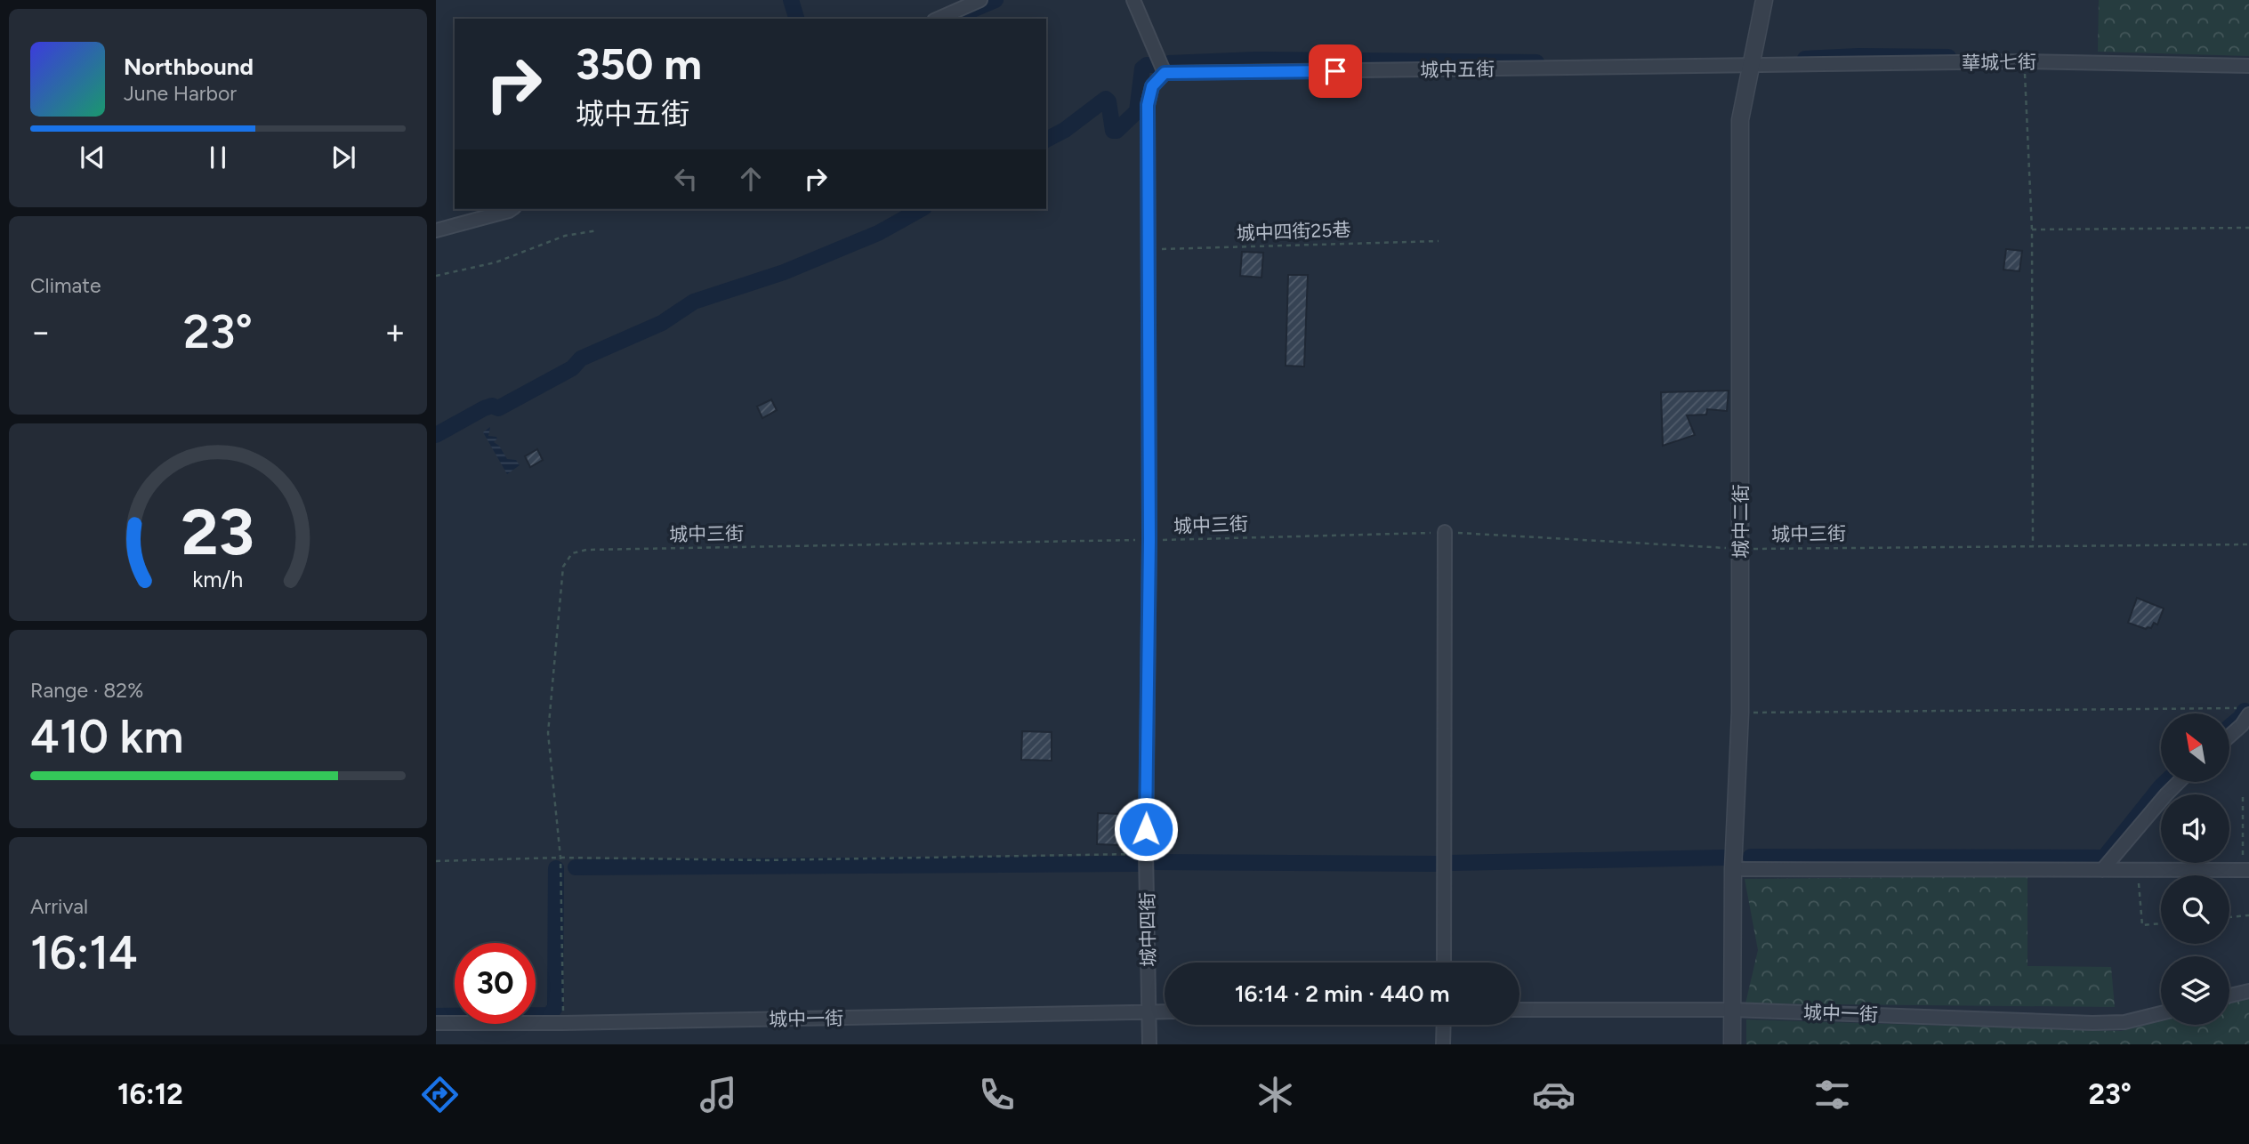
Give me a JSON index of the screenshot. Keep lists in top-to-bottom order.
{
  "streets": {
    "street": [
      "華城七街",
      "城中五街",
      "城中二街",
      "城中四街",
      "城中一街"
    ],
    "path": ["城中四街25巷", "城中三街"]
  },
  "crossings": [
    ["華城七街", "城中五街"],
    ["華城七街", "城中二街"],
    ["城中五街", "城中二街"],
    ["城中五街", "城中四街"],
    ["城中四街25巷", "城中四街"],
    ["城中二街", "城中三街"],
    ["城中二街", "城中一街"],
    ["城中三街", "城中四街"],
    ["城中三街", "城中一街"],
    ["城中四街", "城中一街"]
  ],
  "north": "top left",
  "page": {
    "turn": ["350 m", "城中五街"],
    "song": ["Northbound", "June Harbor"],
    "tile": [
      "Climate",
      ["Range · 82%", "410 km"],
      ["Arrival", "16:14"]
    ],
    "heat": ["−", "23°", "+"],
    "limit": "30",
    "trip": "16:14 · 2 min · 440 m",
    "tabs": ["16:12", "23°"],
    "gauge": ["23", "km/h"]
  }
}
